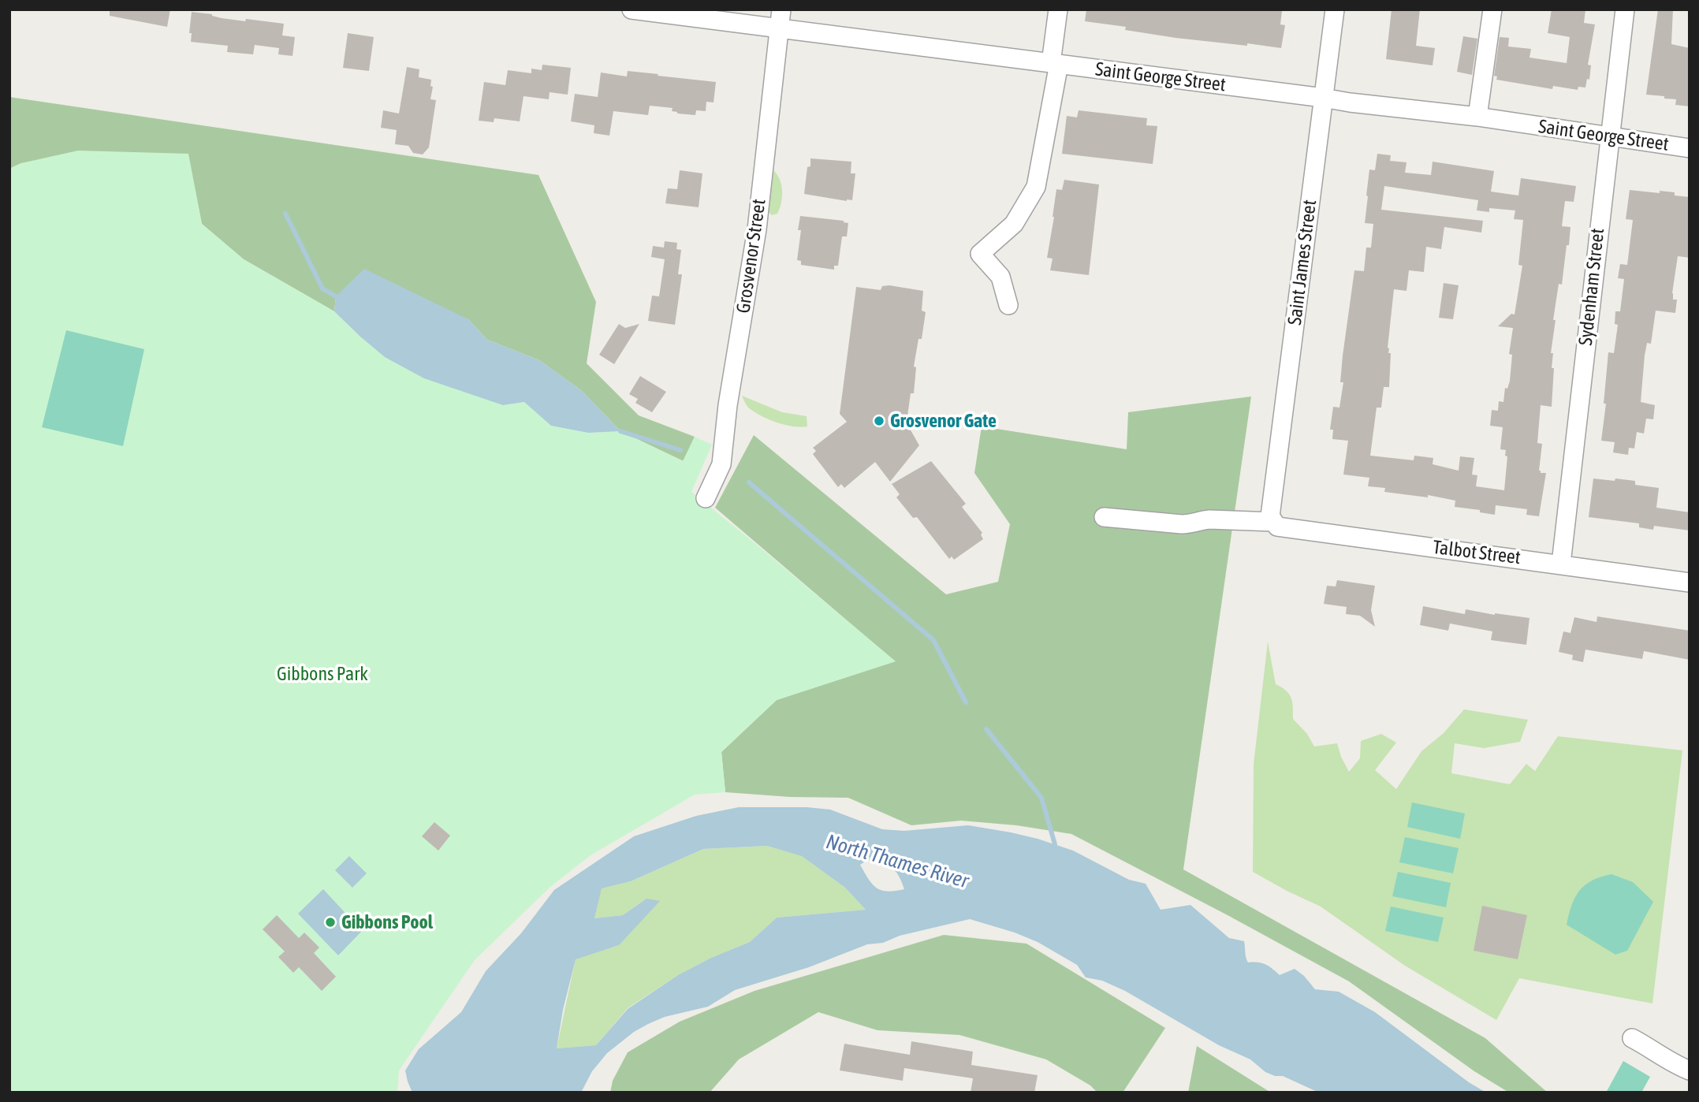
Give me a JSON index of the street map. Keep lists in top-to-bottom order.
{
  "streets": {
    "street": [
      "Saint George Street",
      "Grosvenor Street",
      "Saint James Street",
      "Sydenham Street",
      "Talbot Street"
    ]
  },
  "crossings": [
    ["Saint George Street", "Grosvenor Street"],
    ["Saint George Street", "Saint James Street"],
    ["Saint George Street", "Sydenham Street"],
    ["Saint James Street", "Talbot Street"],
    ["Sydenham Street", "Talbot Street"]
  ],
  "water": ["North Thames River"],
  "parks": ["Gibbons Park"],
  "places": ["Grosvenor Gate", "Gibbons Pool"]
}
